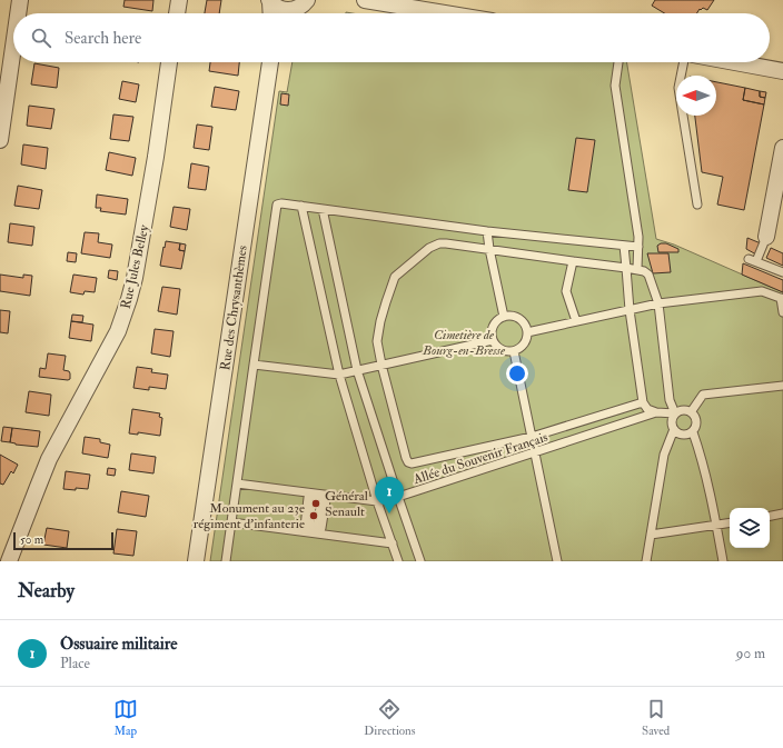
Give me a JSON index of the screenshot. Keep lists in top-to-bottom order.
{
  "streets": {
    "street": ["Rue Jules Belley", "Rue des Chrysanthèmes"],
    "lane": ["Allée du Souvenir Français"]
  },
  "parks": ["Cimetière de Bourg-en-Bresse"],
  "places": ["Général Senault", "Monument au 23e régiment d'infanterie"],
  "scale_bar": "50 m",
  "north": "left",
  "page": {
    "search": "Search here",
    "pins": "1",
    "scale": "50 m",
    "heading": "Nearby",
    "list": [
      {
        "mark": "1",
        "name": "Ossuaire militaire",
        "note": "Place",
        "value": "90 m"
      }
    ],
    "nav": ["Map", "Directions", "Saved"]
  }
}
